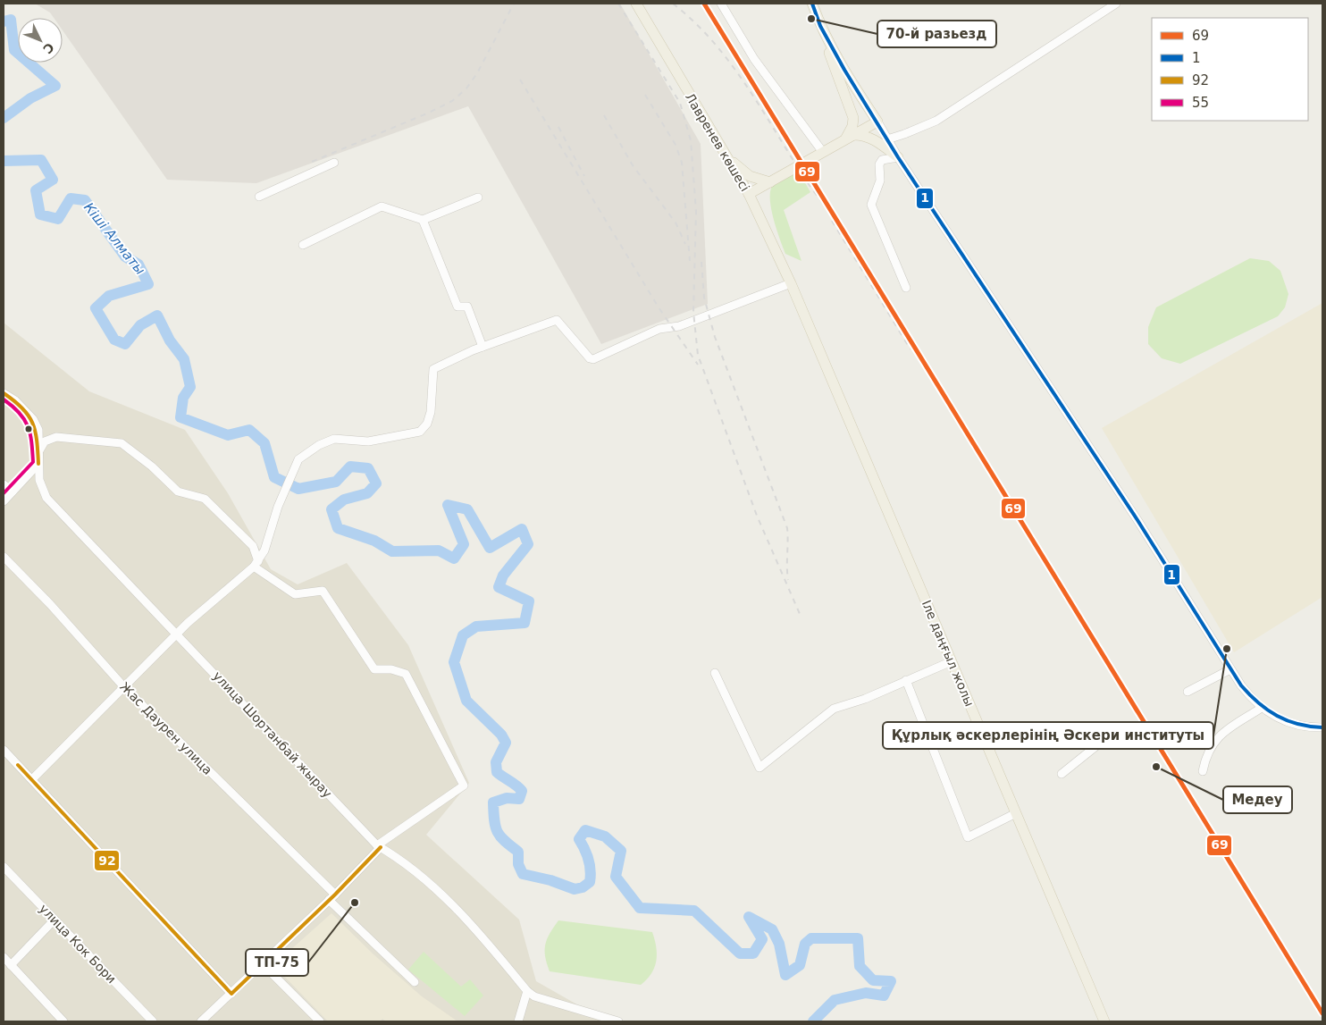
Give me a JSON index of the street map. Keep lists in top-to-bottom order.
{
  "streets": {
    "main road": ["Лавренев көшесі", "Іле даңғыл жолы"],
    "street": ["Жас Даурен улица", "улица Шортанбай жырау", "улица Кок Бори"]
  },
  "crossings": [
    ["Лавренев көшесі", "Іле даңғыл жолы"]
  ],
  "water": ["Кіші Алматы"],
  "places": [
    "70-й разьезд",
    "Құрлық әскерлерінің Әскери институты",
    "Медеу",
    "ТП-75"
  ],
  "lines": [
    "transit line 69",
    "transit line 1",
    "transit line 92",
    "transit line 55"
  ],
  "legend": [
    "69",
    "1",
    "92",
    "55"
  ],
  "north": "bottom right"
}
